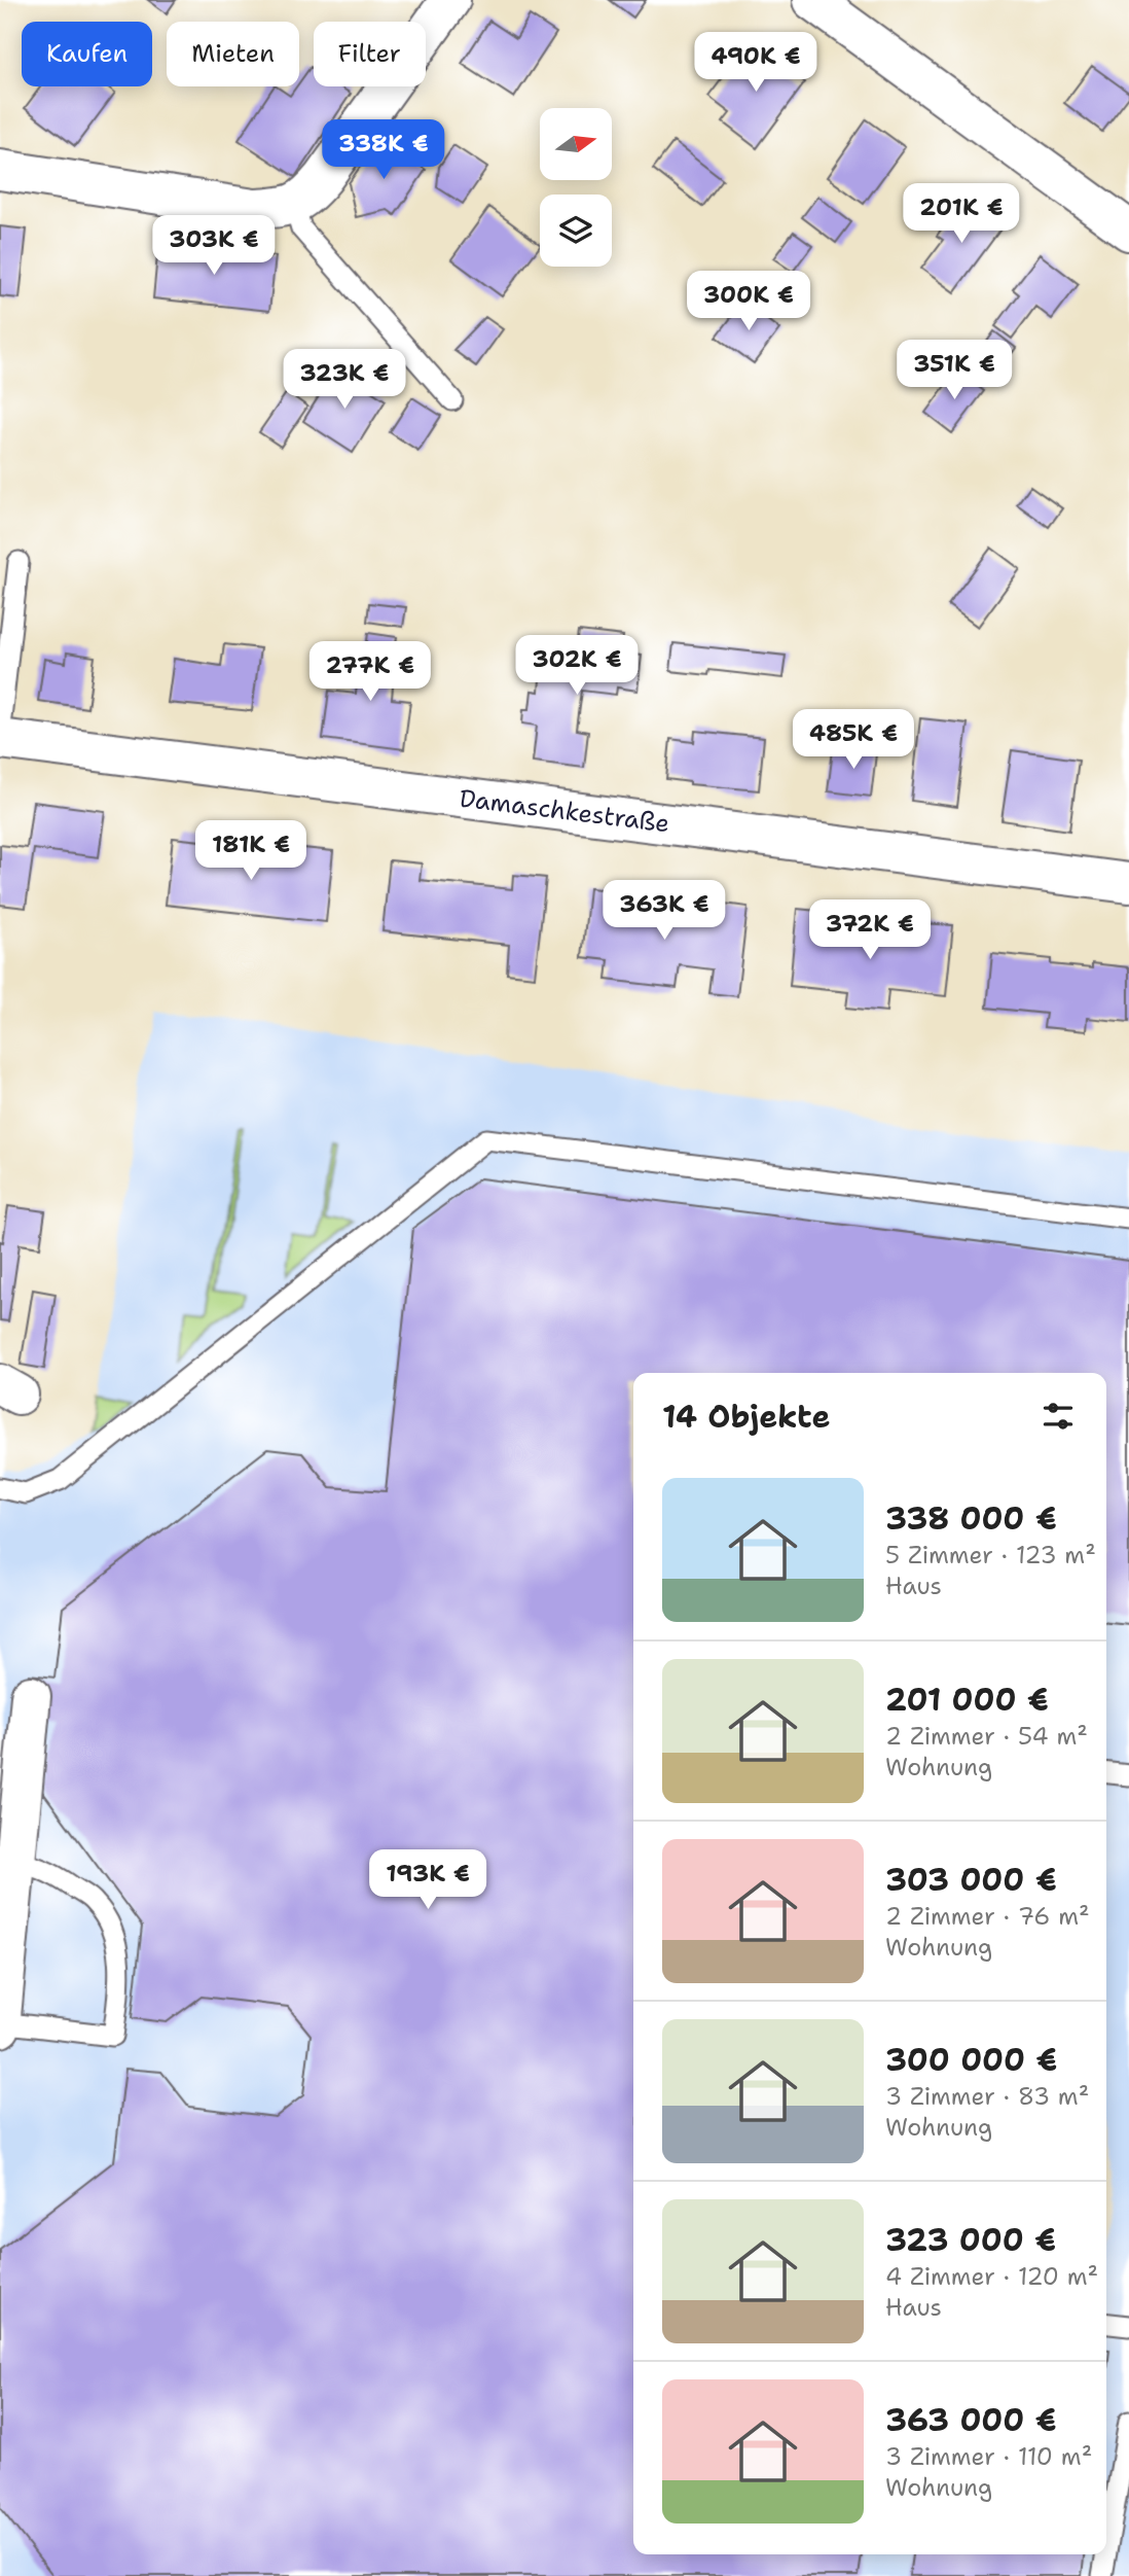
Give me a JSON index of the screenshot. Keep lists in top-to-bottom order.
{
  "streets": {
    "street": ["Damaschkestraße"]
  },
  "north": "right",
  "page": {
    "chip": ["Kaufen", "Mieten", "Filter"],
    "price": [
      "490K €",
      "338K €",
      "201K €",
      "303K €",
      "300K €",
      "351K €",
      "323K €",
      "302K €",
      "277K €",
      "485K €",
      "181K €",
      "363K €",
      "372K €",
      "193K €"
    ],
    "heading": "14 Objekte",
    "list": [
      {
        "name": "338 000 €",
        "note": "5 Zimmer · 123 m² · Haus"
      },
      {
        "name": "201 000 €",
        "note": "2 Zimmer · 54 m² · Wohnung"
      },
      {
        "name": "303 000 €",
        "note": "2 Zimmer · 76 m² · Wohnung"
      },
      {
        "name": "300 000 €",
        "note": "3 Zimmer · 83 m² · Wohnung"
      },
      {
        "name": "323 000 €",
        "note": "4 Zimmer · 120 m² · Haus"
      },
      {
        "name": "363 000 €",
        "note": "3 Zimmer · 110 m² · Wohnung"
      }
    ]
  }
}
